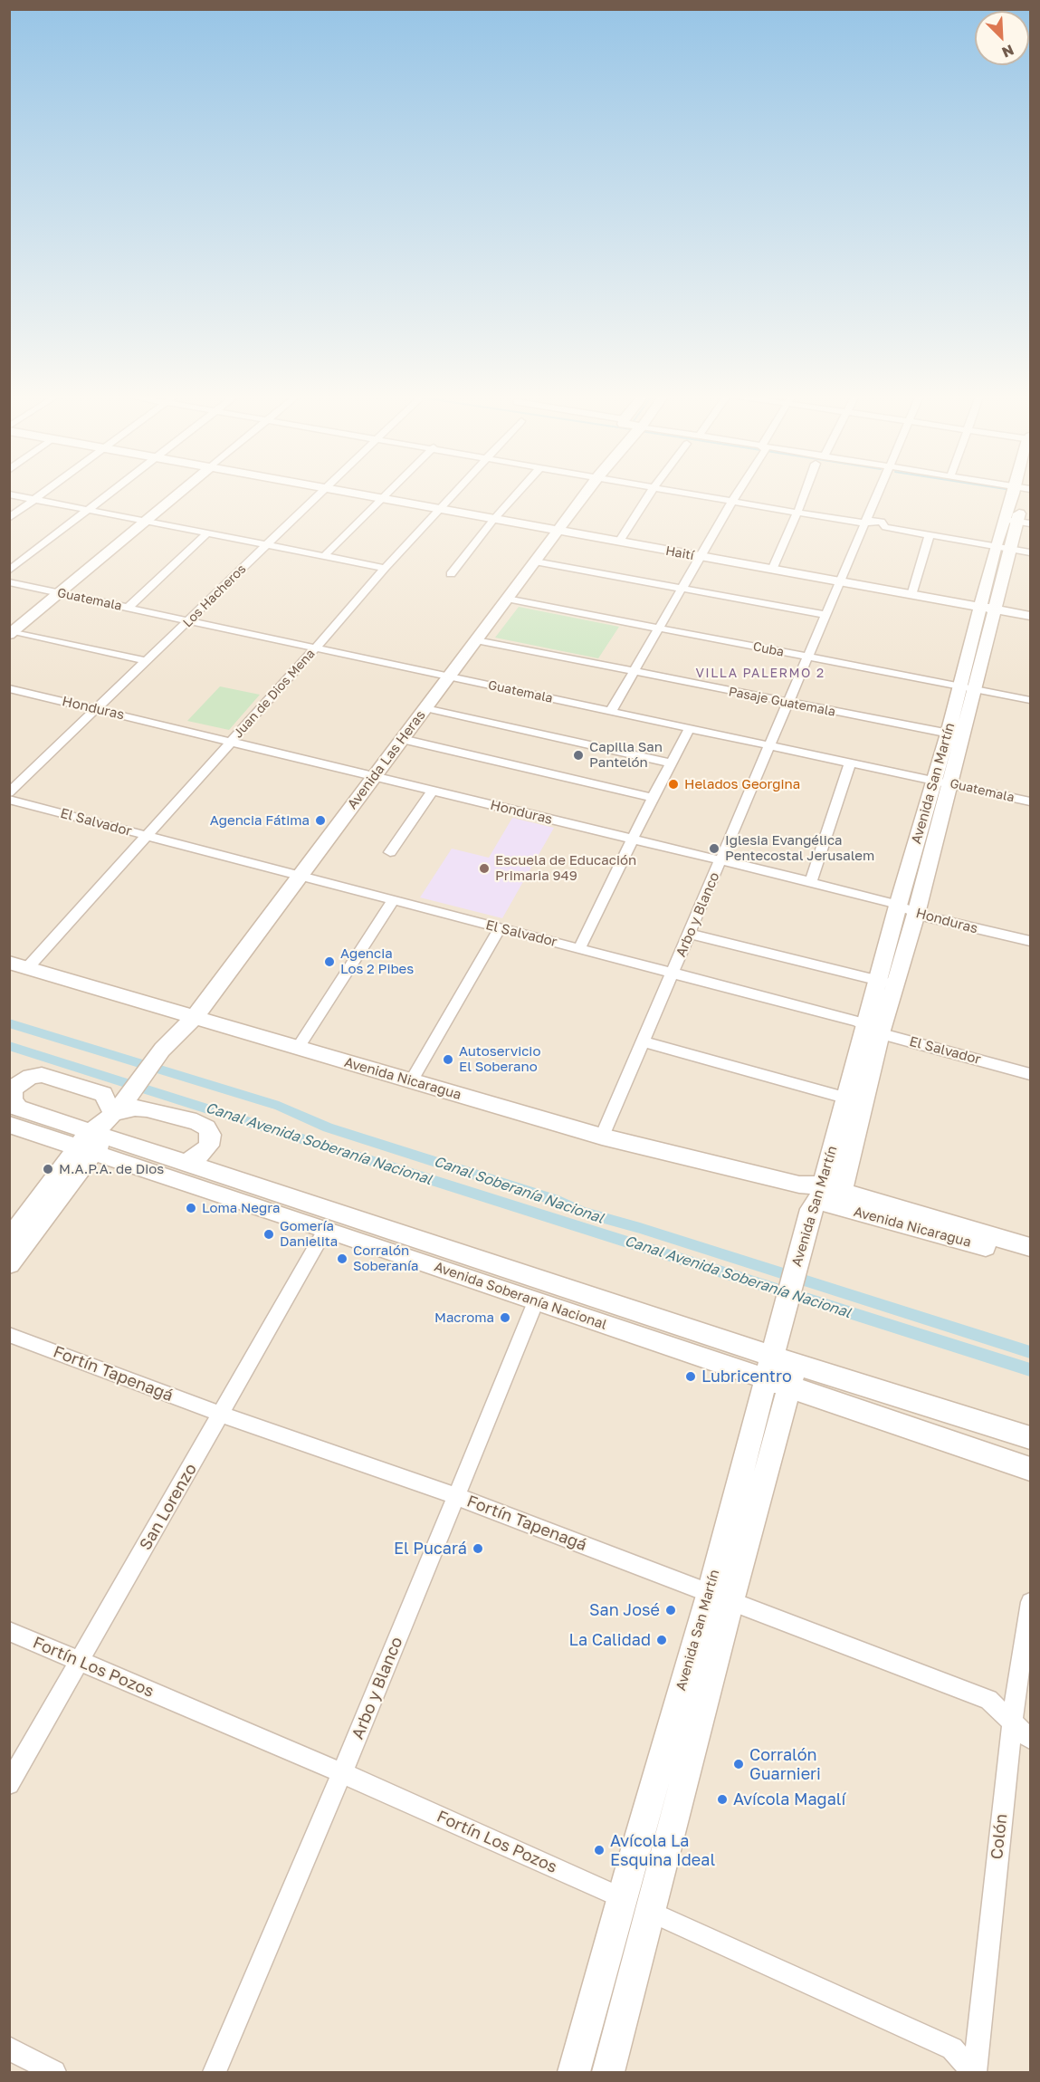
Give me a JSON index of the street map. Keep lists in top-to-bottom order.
{
  "streets": {
    "main road": [
      "Haití",
      "Avenida Las Heras",
      "Avenida San Martín",
      "Avenida Nicaragua",
      "Avenida Soberanía Nacional"
    ],
    "street": [
      "Los Hacheros",
      "Guatemala",
      "Cuba",
      "Juan de Dios Mena",
      "Pasaje Guatemala",
      "Honduras",
      "El Salvador",
      "Arbo y Blanco",
      "Fortín Tapenagá",
      "San Lorenzo",
      "Fortín Los Pozos",
      "Colón"
    ]
  },
  "crossings": [
    ["Haití", "Juan de Dios Mena"],
    ["Haití", "Avenida Las Heras"],
    ["Haití", "Avenida San Martín"],
    ["Haití", "Arbo y Blanco"],
    ["Los Hacheros", "Guatemala"],
    ["Los Hacheros", "Honduras"],
    ["Guatemala", "Juan de Dios Mena"],
    ["Guatemala", "Avenida Las Heras"],
    ["Guatemala", "Avenida San Martín"],
    ["Guatemala", "Arbo y Blanco"],
    ["Cuba", "Avenida Las Heras"],
    ["Cuba", "Avenida San Martín"],
    ["Cuba", "Arbo y Blanco"],
    ["Juan de Dios Mena", "Honduras"],
    ["Juan de Dios Mena", "El Salvador"],
    ["Juan de Dios Mena", "Avenida Nicaragua"],
    ["Pasaje Guatemala", "Avenida Las Heras"],
    ["Pasaje Guatemala", "Avenida San Martín"],
    ["Pasaje Guatemala", "Arbo y Blanco"],
    ["Honduras", "Avenida Las Heras"],
    ["Honduras", "Avenida San Martín"],
    ["Honduras", "Arbo y Blanco"],
    ["Avenida Las Heras", "El Salvador"],
    ["Avenida Las Heras", "Avenida Nicaragua"],
    ["Avenida Las Heras", "Avenida Soberanía Nacional"],
    ["Avenida San Martín", "El Salvador"],
    ["Avenida San Martín", "Avenida Nicaragua"],
    ["Avenida San Martín", "Avenida Soberanía Nacional"],
    ["Avenida San Martín", "Fortín Tapenagá"],
    ["Avenida San Martín", "Fortín Los Pozos"],
    ["El Salvador", "Arbo y Blanco"],
    ["Arbo y Blanco", "Avenida Nicaragua"],
    ["Arbo y Blanco", "Avenida Soberanía Nacional"],
    ["Arbo y Blanco", "Fortín Tapenagá"],
    ["Arbo y Blanco", "Fortín Los Pozos"],
    ["Avenida Soberanía Nacional", "San Lorenzo"],
    ["Fortín Tapenagá", "San Lorenzo"],
    ["Fortín Tapenagá", "Colón"],
    ["San Lorenzo", "Fortín Los Pozos"],
    ["Fortín Los Pozos", "Colón"]
  ],
  "districts": ["VILLA PALERMO 2"],
  "water": ["Canal Avenida Soberanía Nacional", "Canal Soberanía Nacional"],
  "places": [
    "Capilla San Pantelón",
    "Helados Georgina",
    "Agencia Fátima",
    "Iglesia Evangélica Pentecostal Jerusalem",
    "Escuela de Educación Primaria 949",
    "Agencia Los 2 Pibes",
    "Autoservicio El Soberano",
    "M.A.P.A. de Dios",
    "Loma Negra",
    "Gomería Danielita",
    "Corralón Soberanía",
    "Macroma",
    "Lubricentro",
    "El Pucará",
    "San José",
    "La Calidad",
    "Corralón Guarnieri",
    "Avícola Magalí",
    "Avícola La Esquina Ideal"
  ],
  "north": "bottom right"
}
